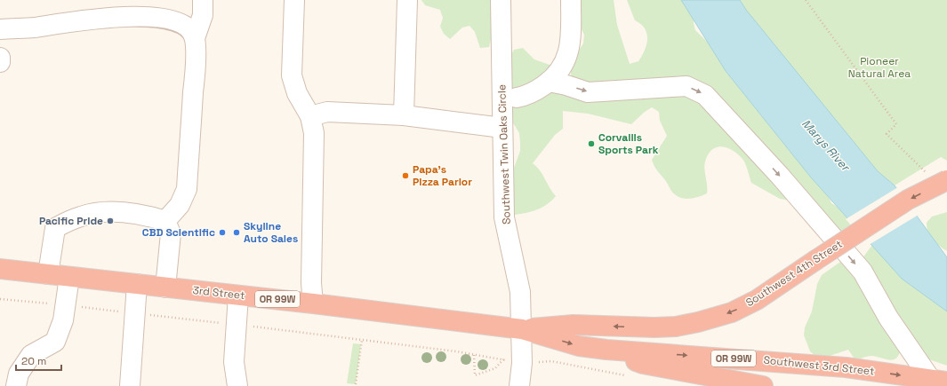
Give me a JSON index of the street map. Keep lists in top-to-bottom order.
{
  "streets": {
    "highway": [
      "Southwest 4th Street",
      "3rd Street",
      "OR 99W",
      "Southwest 3rd Street"
    ],
    "street": ["Southwest Twin Oaks Circle"]
  },
  "crossings": [
    ["Southwest Twin Oaks Circle", "Southwest 4th Street"],
    ["Southwest Twin Oaks Circle", "3rd Street"],
    ["Southwest Twin Oaks Circle", "Southwest 3rd Street"],
    ["Southwest 4th Street", "3rd Street"],
    ["Southwest 4th Street", "Southwest 3rd Street"],
    ["3rd Street", "Southwest 3rd Street"]
  ],
  "one_way": ["Southwest 4th Street"],
  "water": ["Marys River"],
  "parks": ["Pioneer Natural Area"],
  "places": [
    "Corvallis Sports Park",
    "Papa's Pizza Parlor",
    "Pacific Pride",
    "CBD Scientific",
    "Skyline Auto Sales"
  ],
  "scale_bar": "20 m"
}
